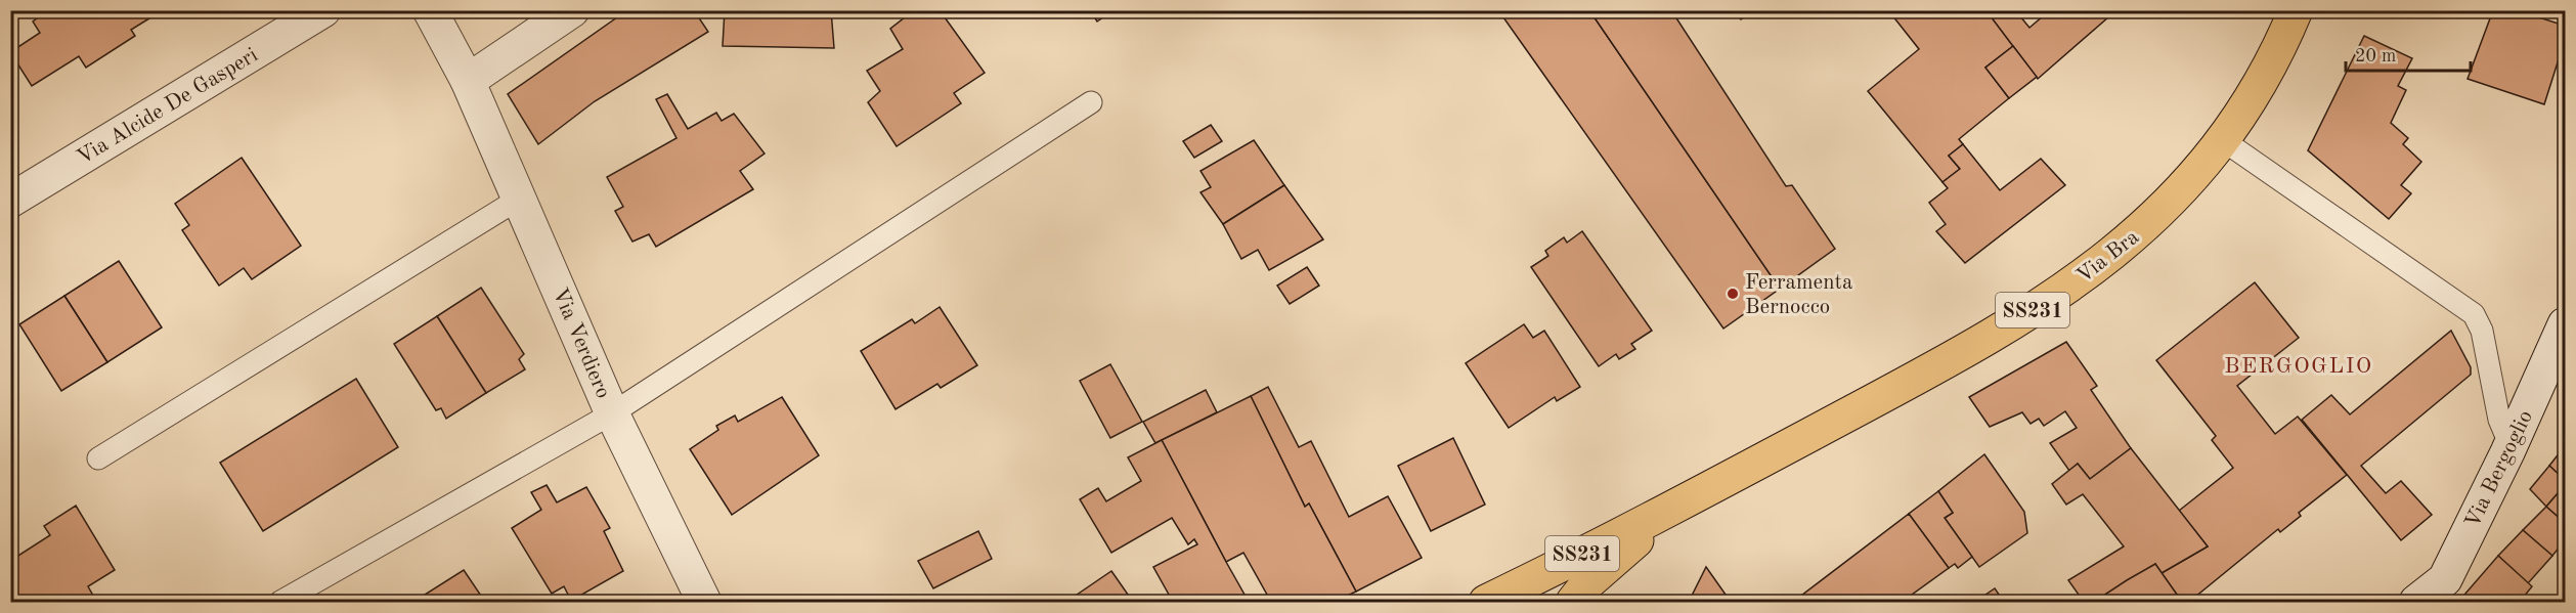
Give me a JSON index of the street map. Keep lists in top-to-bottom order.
{
  "streets": {
    "main road": ["Via Bra", "SS231"],
    "street": ["Via Alcide De Gasperi", "Via Verdiero", "Via Bergoglio"]
  },
  "districts": ["BERGOGLIO"],
  "places": ["Ferramenta Bernocco"],
  "scale_bar": "20 m"
}
